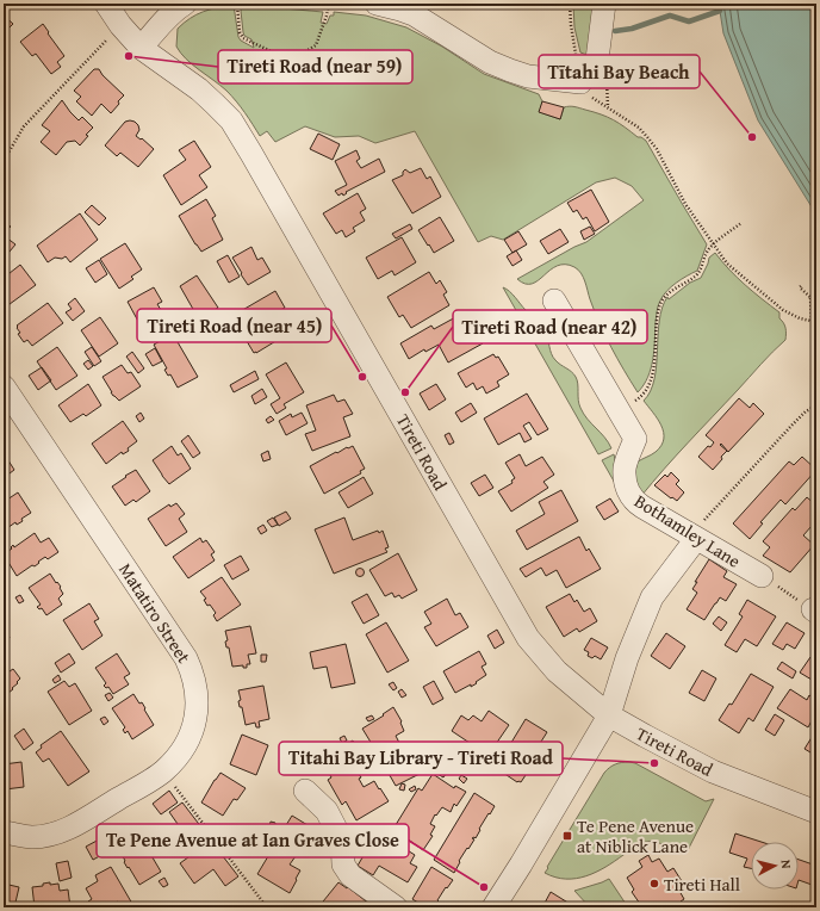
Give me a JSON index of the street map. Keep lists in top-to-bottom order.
{
  "streets": {
    "street": ["Tireti Road", "Bothamley Lane", "Matatiro Street"]
  },
  "places": {
    "other": [
      "Tireti Road (near 59)",
      "Tītahi Bay Beach",
      "Tireti Road (near 45)",
      "Tireti Road (near 42)",
      "Titahi Bay Library - Tireti Road",
      "Tireti Hall",
      "Te Pene Avenue at Ian Graves Close"
    ],
    "transit": ["Te Pene Avenue at Niblick Lane"]
  },
  "north": "right"
}
